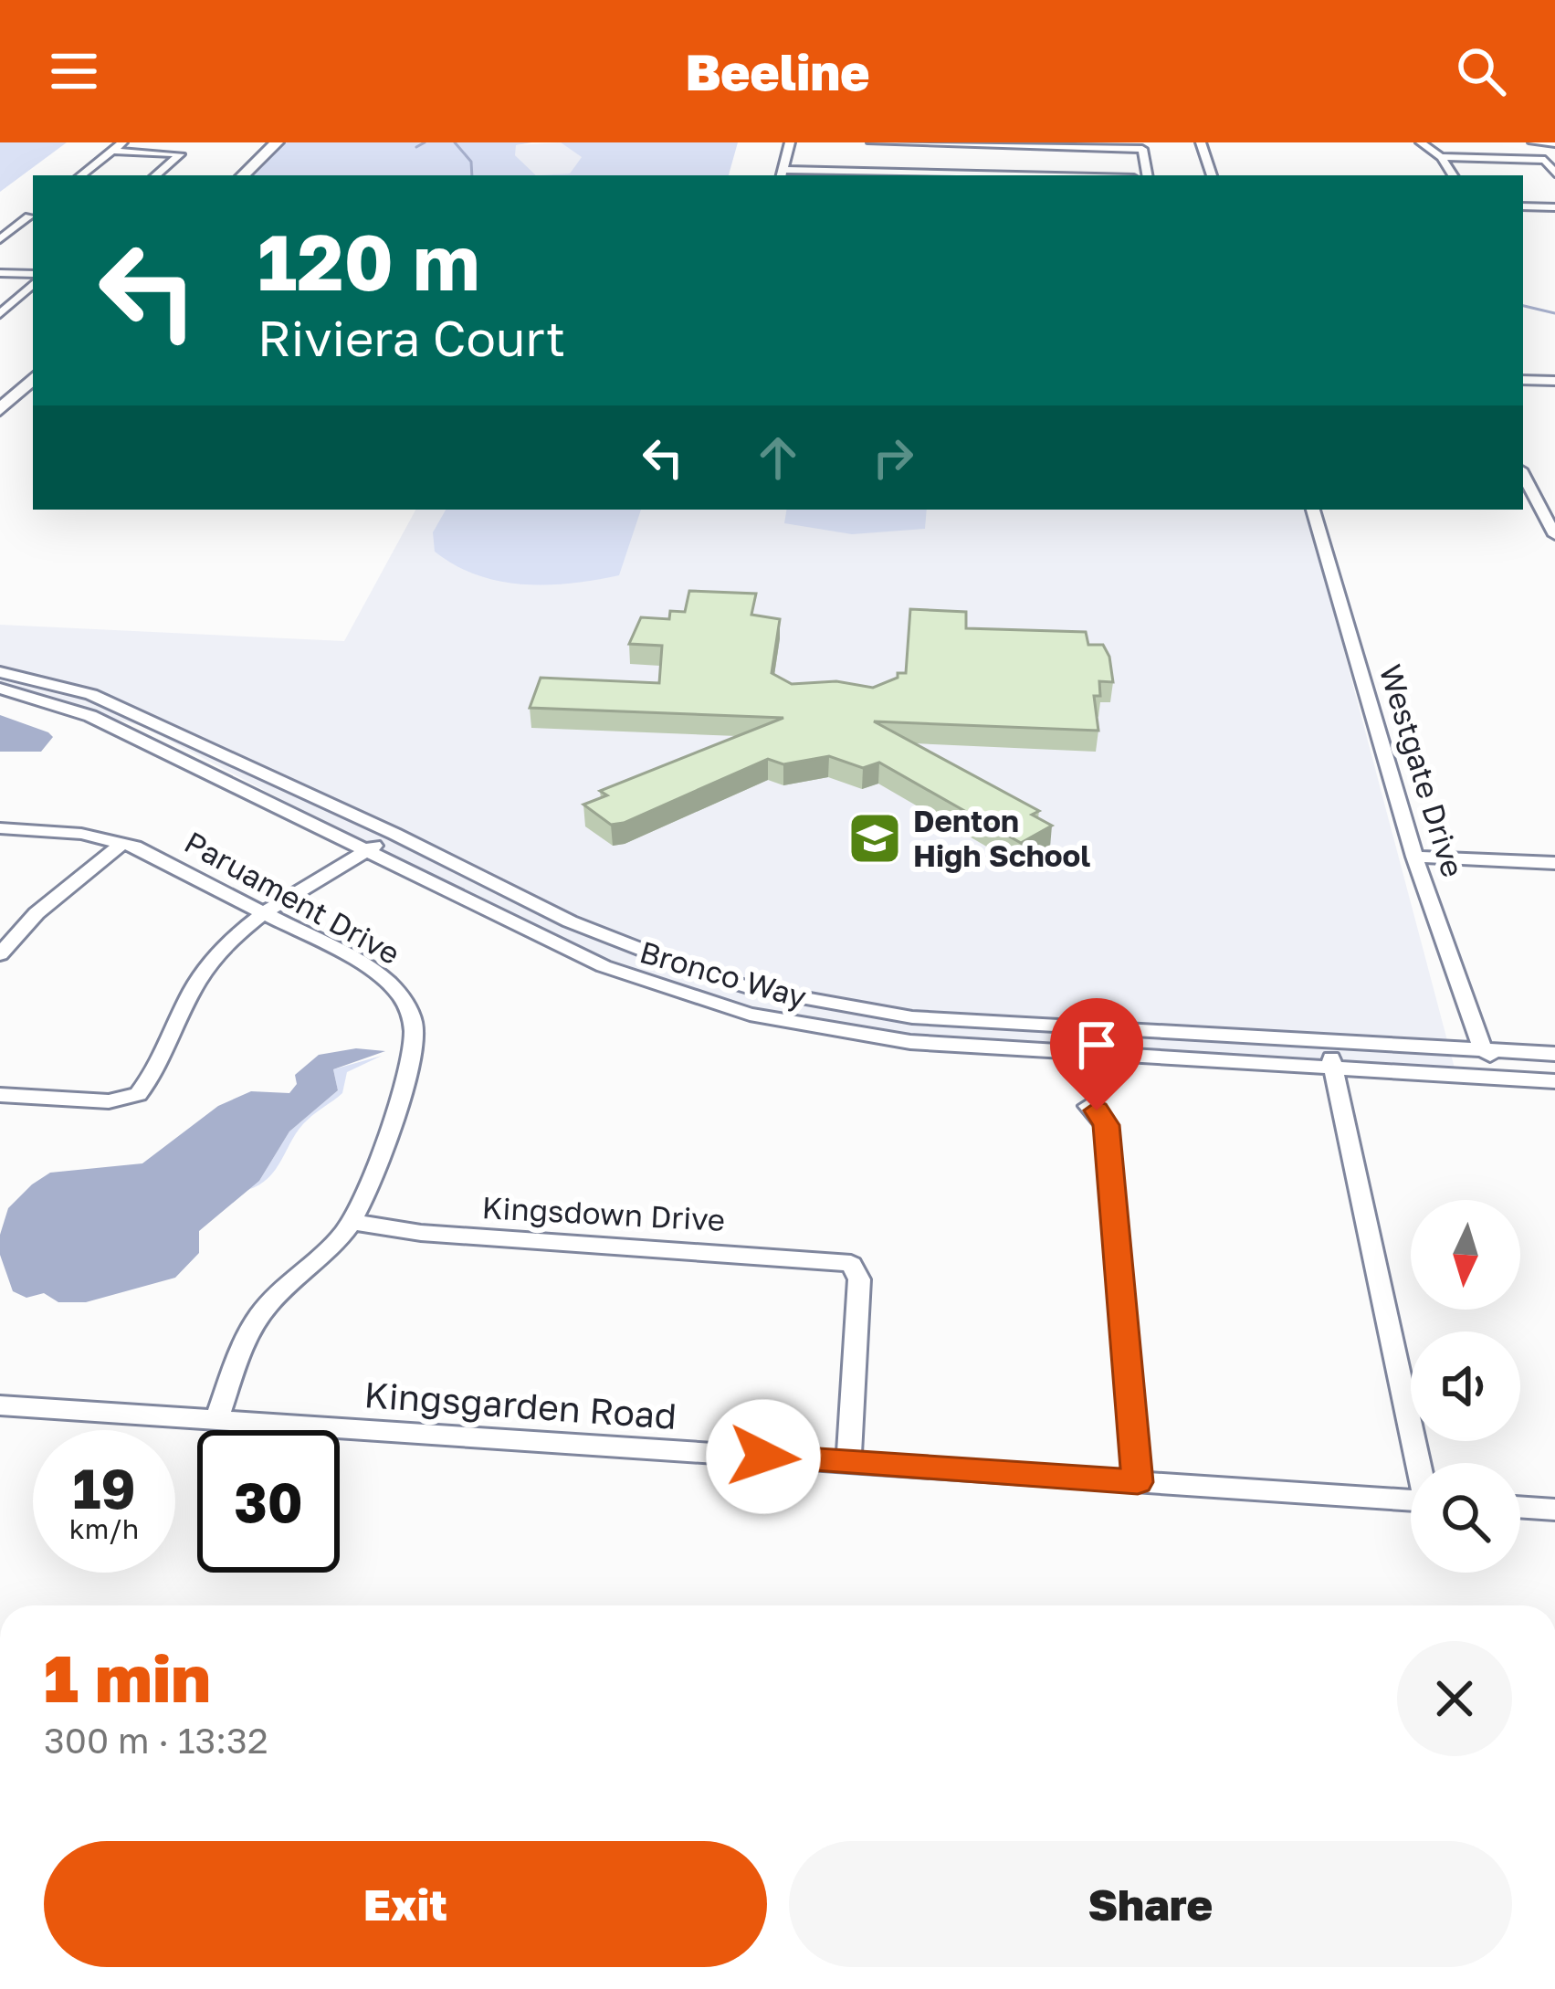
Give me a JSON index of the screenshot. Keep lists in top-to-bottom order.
{
  "streets": {
    "street": [
      "Westgate Drive",
      "Paruament Drive",
      "Bronco Way",
      "Kingsdown Drive",
      "Kingsgarden Road"
    ]
  },
  "crossings": [
    ["Westgate Drive", "Bronco Way"],
    ["Paruament Drive", "Kingsdown Drive"],
    ["Paruament Drive", "Kingsgarden Road"],
    ["Kingsdown Drive", "Kingsgarden Road"]
  ],
  "places": {
    "school or university": ["Denton High School"]
  },
  "north": "bottom",
  "page": {
    "header": "Beeline",
    "turn": ["120 m", "Riviera Court"],
    "speed": "19 km/h",
    "limit": "30",
    "heading": ["1 min", "300 m · 13:32"],
    "buttons": ["Exit", "Share"]
  }
}
